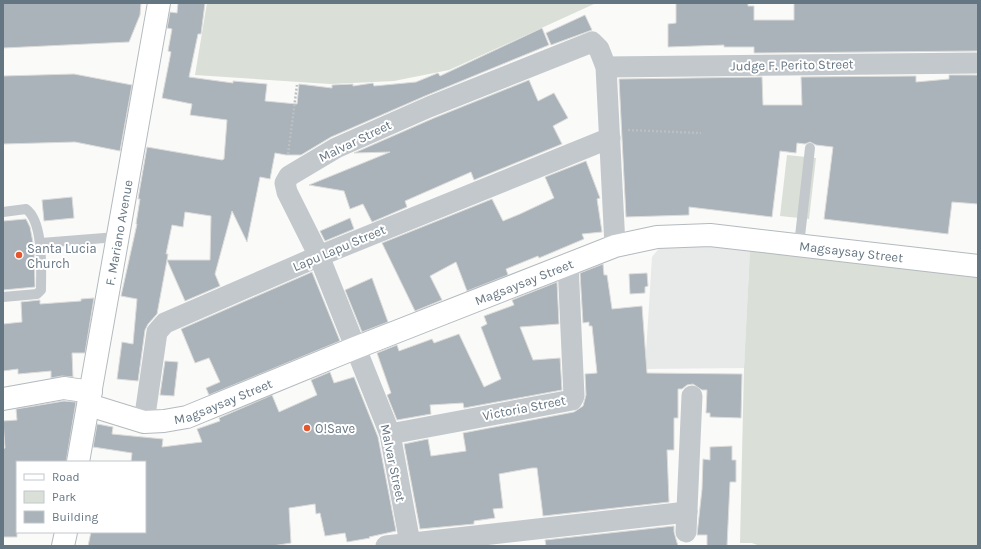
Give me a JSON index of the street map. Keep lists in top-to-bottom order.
{
  "streets": {
    "street": [
      "Judge F. Perito Street",
      "Malvar Street",
      "F. Mariano Avenue",
      "Lapu Lapu Street",
      "Magsaysay Street",
      "Victoria Street"
    ]
  },
  "crossings": [
    ["Judge F. Perito Street", "Malvar Street"],
    ["Malvar Street", "Lapu Lapu Street"],
    ["Malvar Street", "Magsaysay Street"],
    ["Malvar Street", "Victoria Street"],
    ["F. Mariano Avenue", "Magsaysay Street"],
    ["Lapu Lapu Street", "Magsaysay Street"],
    ["Magsaysay Street", "Victoria Street"]
  ],
  "places": ["Santa Lucia Church", "O!Save"],
  "legend": ["Road", "Park", "Building"]
}
